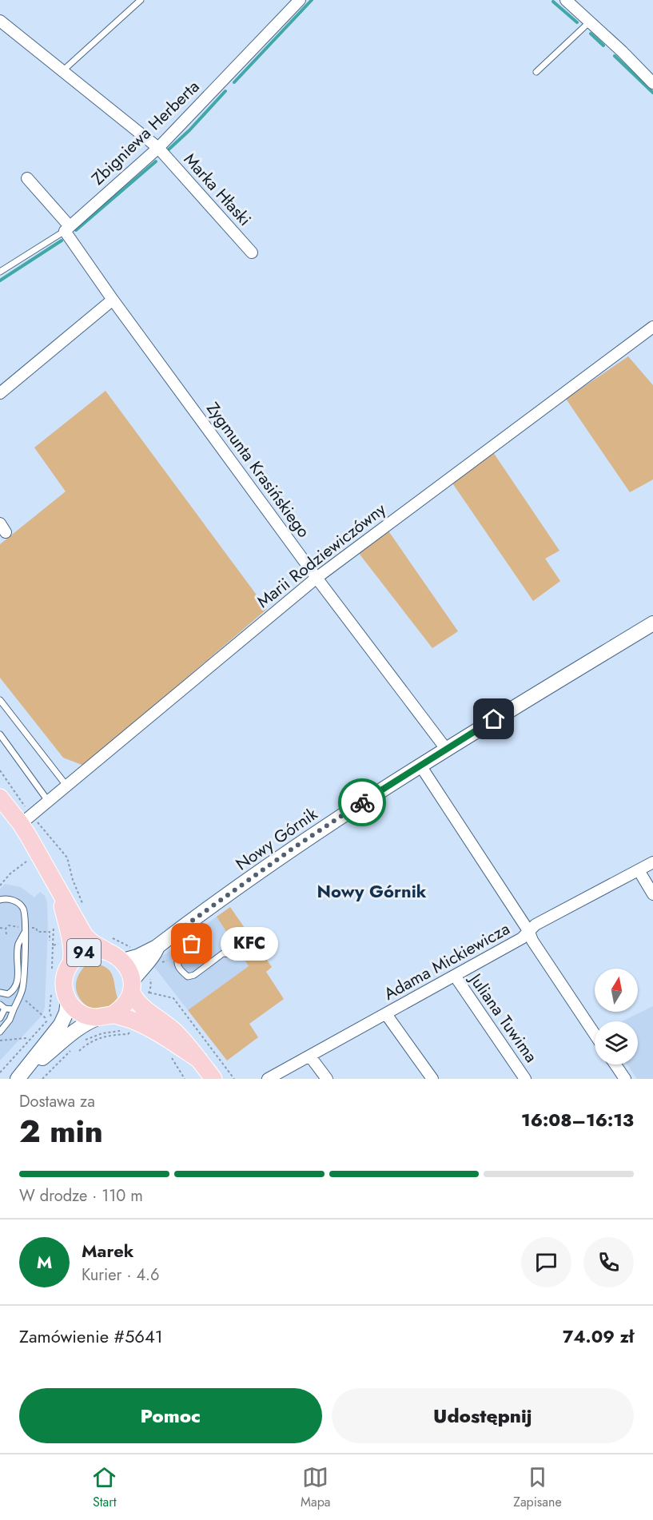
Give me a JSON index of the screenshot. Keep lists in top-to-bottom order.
{
  "streets": {
    "main road": ["94"],
    "street": [
      "Zbigniewa Herberta",
      "Marka Hłaski",
      "Zygmunta Krasińskiego",
      "Marii Rodziewiczówny",
      "Nowy Górnik",
      "Adama Mickiewicza",
      "Juliana Tuwima"
    ]
  },
  "crossings": [
    ["Zbigniewa Herberta", "Marka Hłaski"],
    ["Zbigniewa Herberta", "Zygmunta Krasińskiego"],
    ["Zygmunta Krasińskiego", "Marii Rodziewiczówny"],
    ["Zygmunta Krasińskiego", "Nowy Górnik"],
    ["Marii Rodziewiczówny", "94"],
    ["Nowy Górnik", "94"],
    ["Adama Mickiewicza", "Juliana Tuwima"]
  ],
  "districts": ["Nowy Górnik"],
  "places": ["KFC"],
  "north": "top",
  "page": {
    "bubble": "KFC",
    "heading": ["2 min", "Dostawa za", "16:08–16:13"],
    "panel": [
      "Marek",
      "Kurier · 4.6",
      "Zamówienie #5641",
      "74.09 zł"
    ],
    "bar": "W drodze · 110 m",
    "round": "M",
    "buttons": ["Pomoc", "Udostępnij"],
    "tabs": ["Start", "Mapa", "Zapisane"]
  }
}
